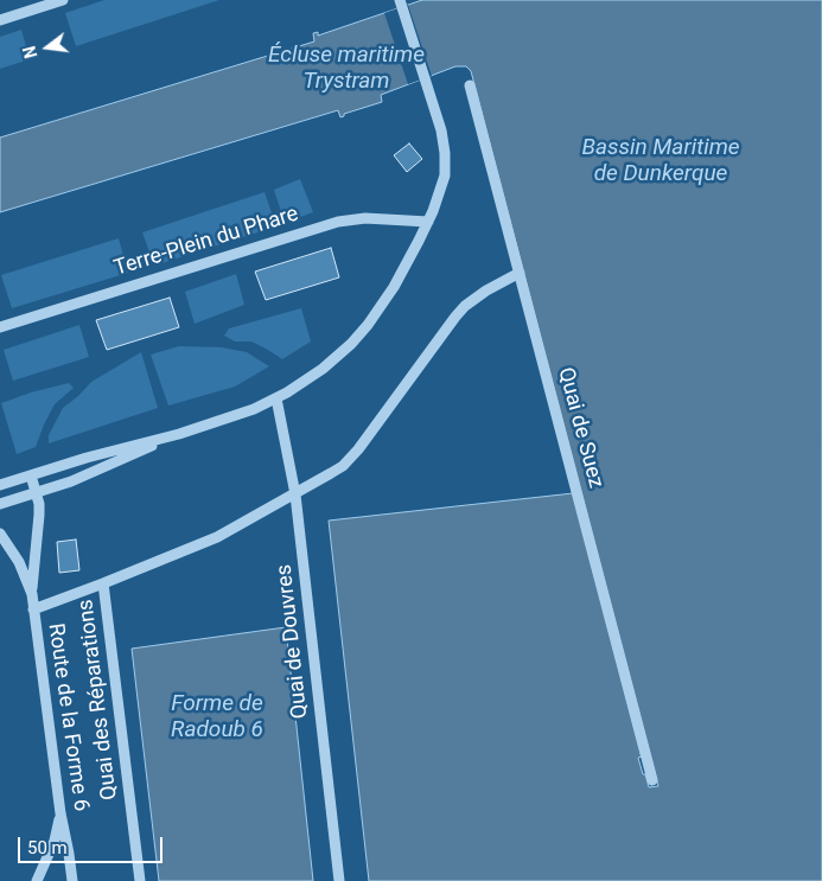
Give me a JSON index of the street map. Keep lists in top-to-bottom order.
{
  "streets": {
    "street": [
      "Terre-Plein du Phare",
      "Quai de Suez",
      "Quai de Douvres",
      "Quai des Réparations",
      "Route de la Forme 6"
    ]
  },
  "water": ["Écluse maritime Trystram", "Bassin Maritime de Dunkerque", "Forme de Radoub 6"],
  "scale_bar": "50 m",
  "north": "left"
}
